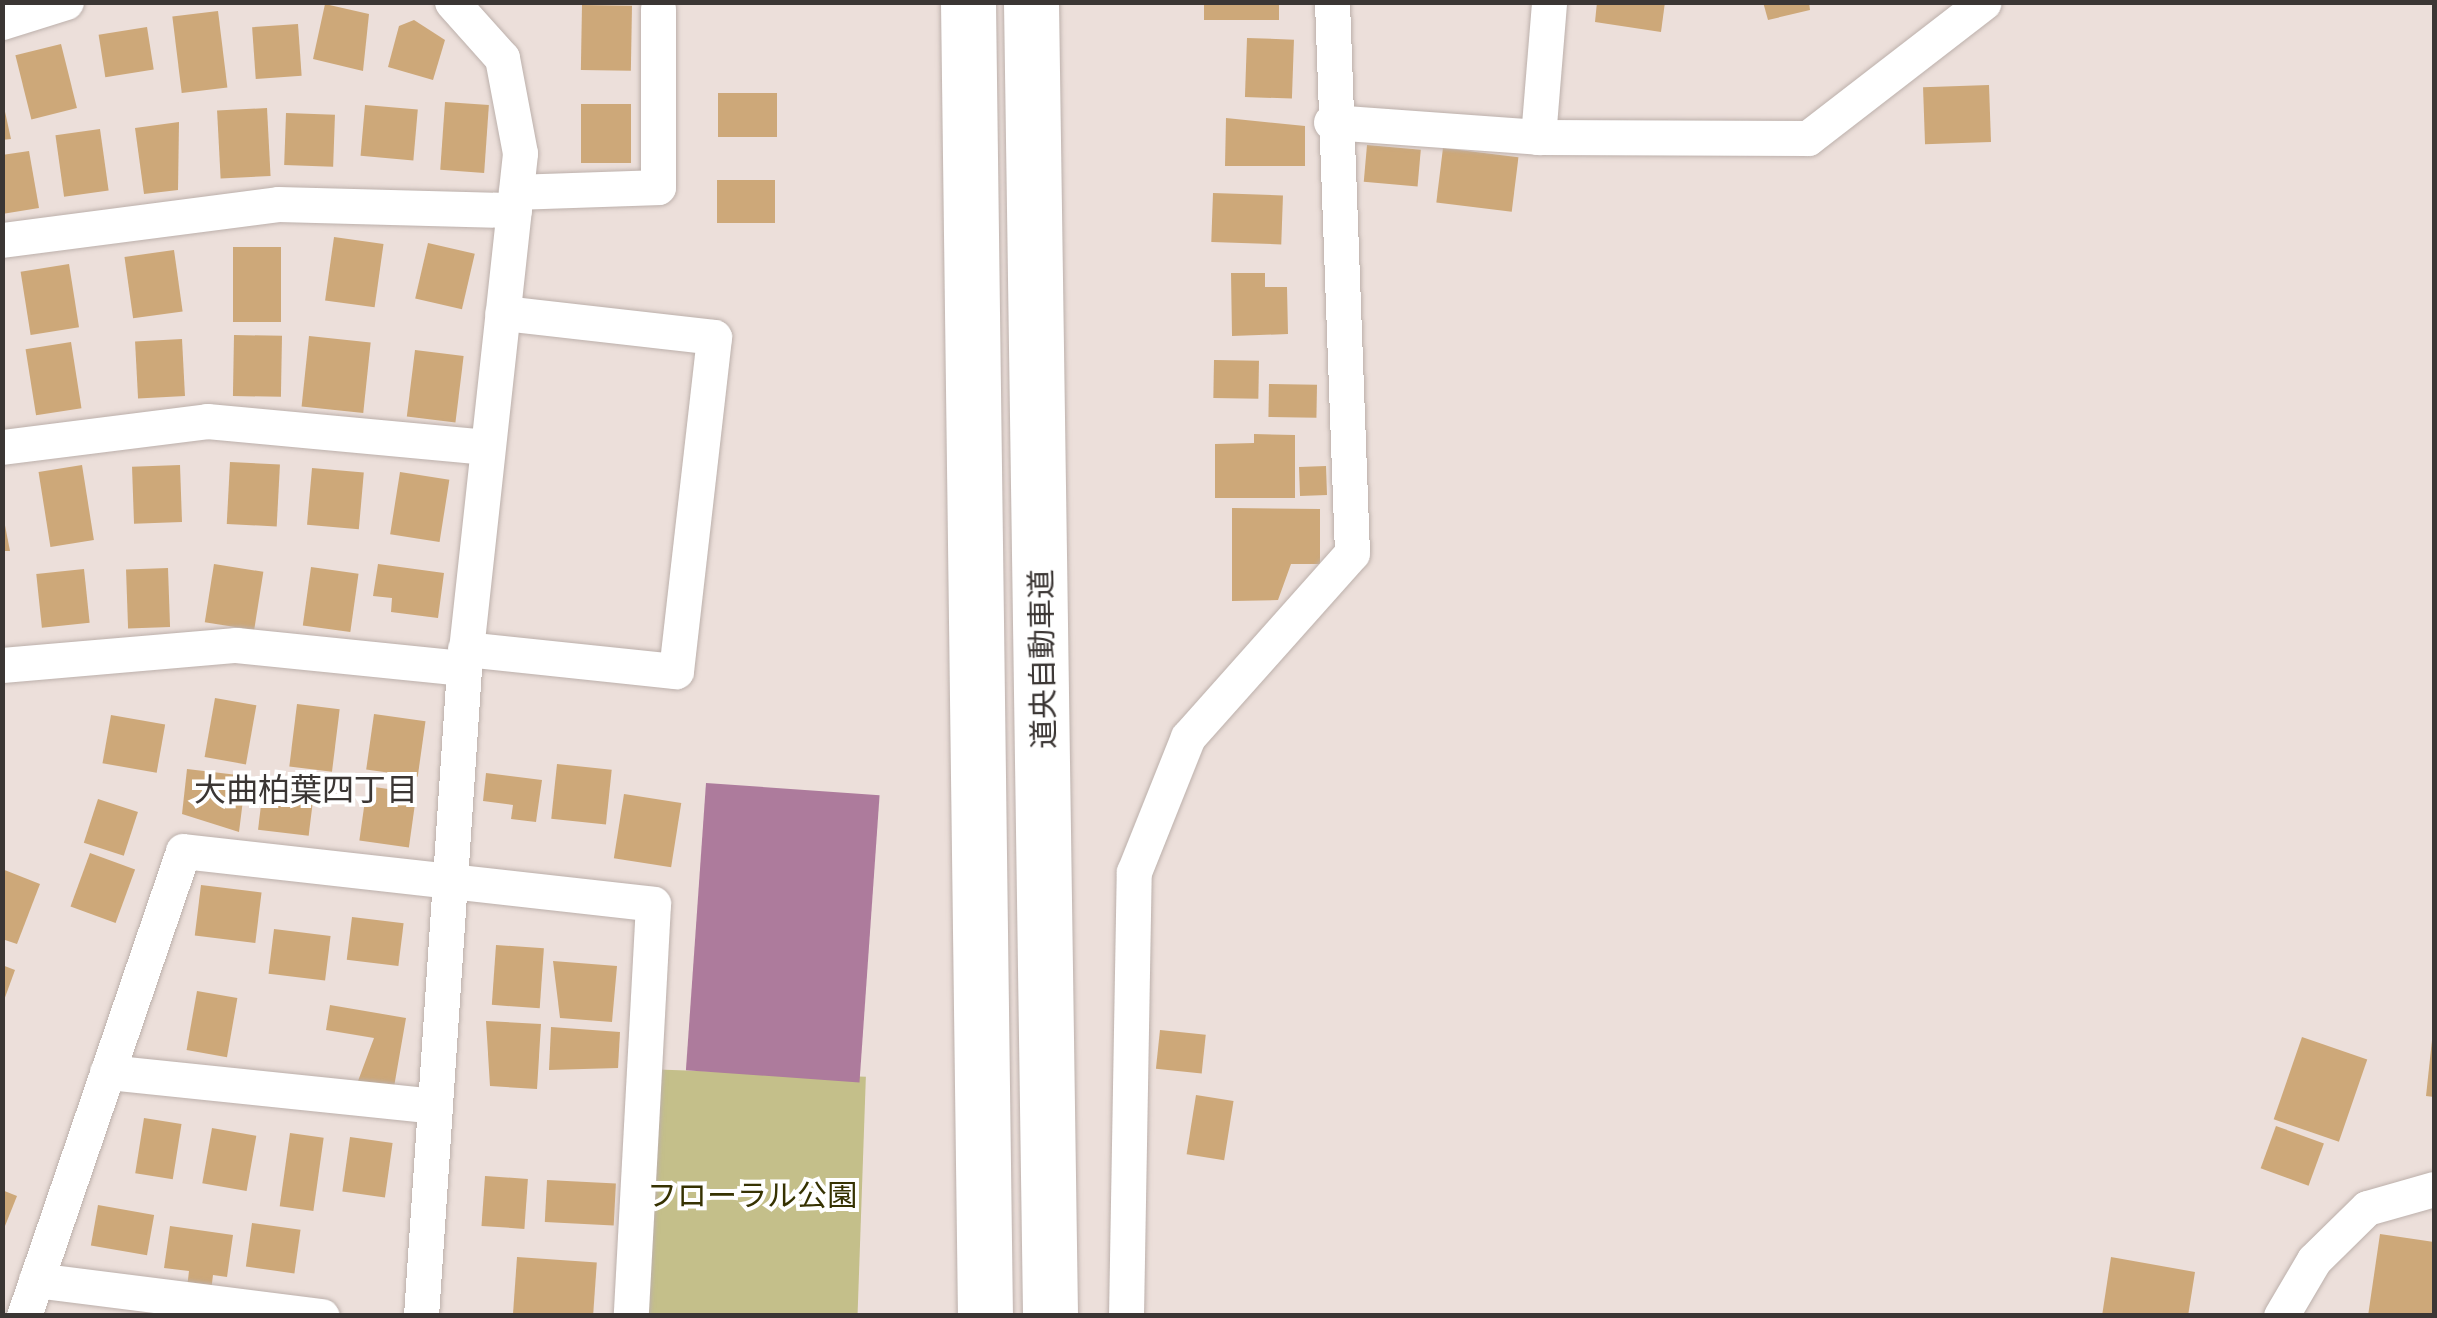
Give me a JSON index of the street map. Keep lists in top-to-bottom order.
{
  "streets": {
    "highway": ["道央自動車道"]
  },
  "districts": ["大曲柏葉四丁目"],
  "parks": ["フローラル公園"]
}
